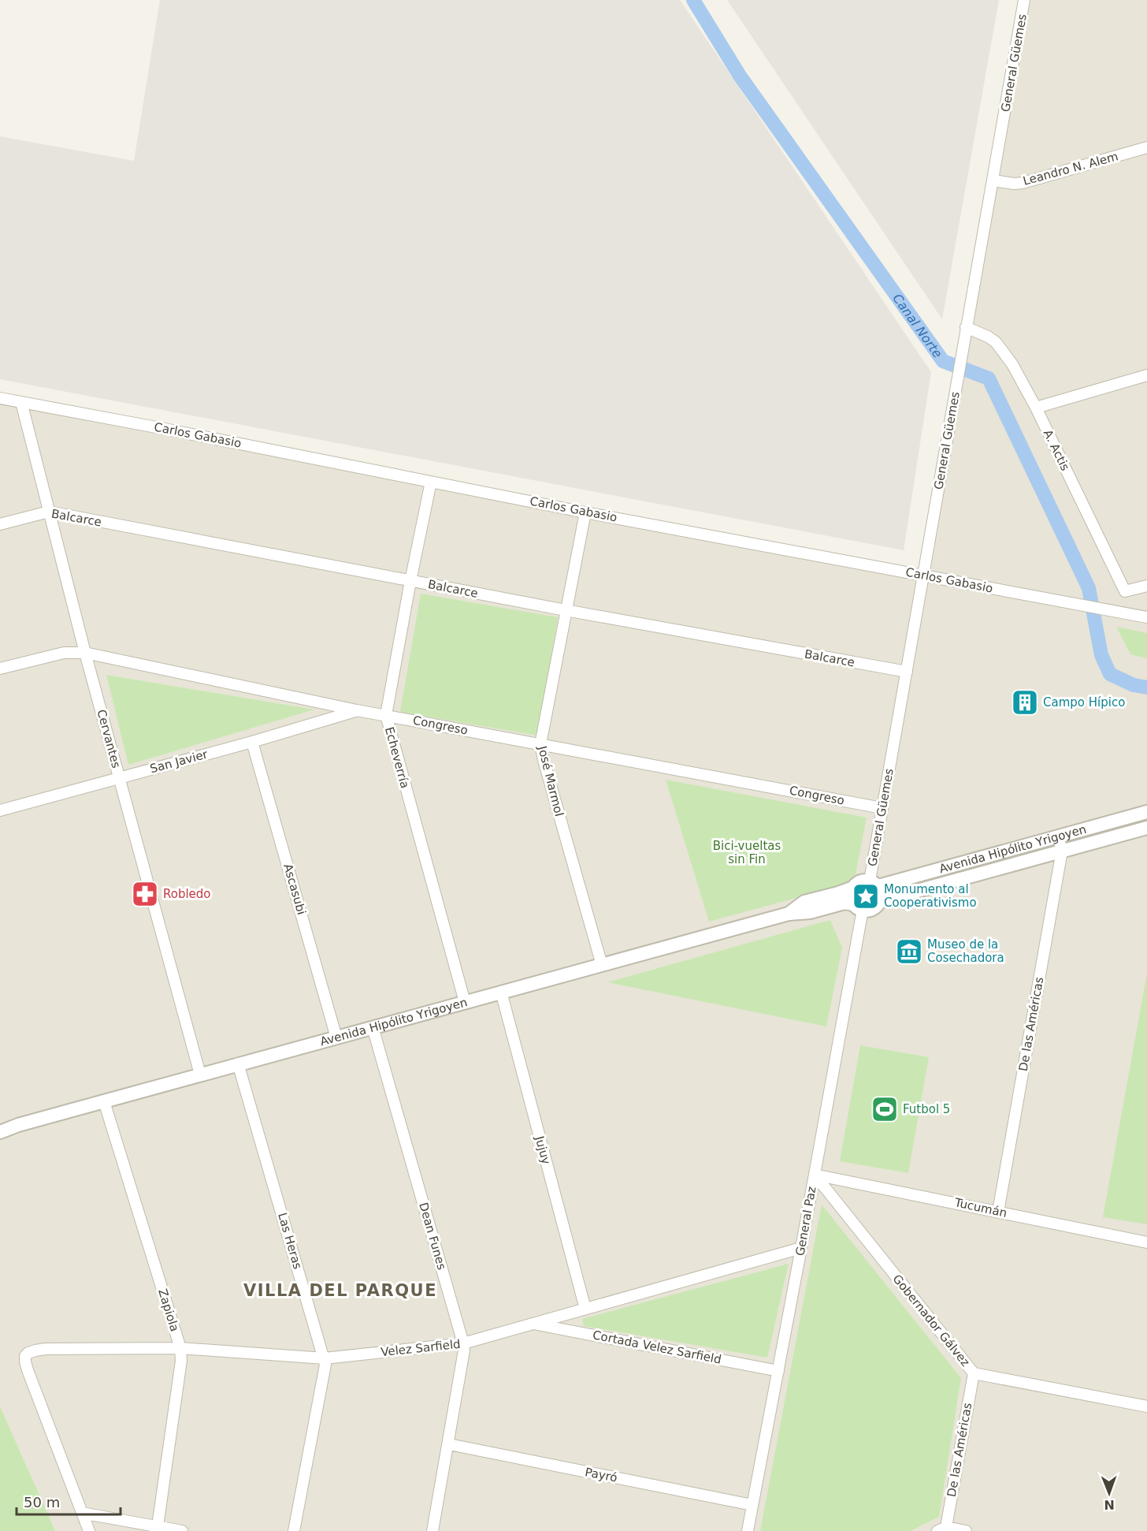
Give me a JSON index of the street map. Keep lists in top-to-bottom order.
{
  "streets": {
    "street": [
      "General Güemes",
      "Leandro N. Alem",
      "Carlos Gabasio",
      "A. Actis",
      "Balcarce",
      "Congreso",
      "Cervantes",
      "Echeverría",
      "San Javier",
      "José Marmol",
      "Avenida Hipólito Yrigoyen",
      "Ascasubi",
      "De las Américas",
      "Jujuy",
      "Tucumán",
      "General Paz",
      "Dean Funes",
      "Las Heras",
      "Zapiola",
      "Gobernador Gálvez",
      "Cortada Velez Sarfield",
      "Velez Sarfield",
      "Payró"
    ]
  },
  "crossings": [
    ["General Güemes", "Leandro N. Alem"],
    ["General Güemes", "Carlos Gabasio"],
    ["General Güemes", "A. Actis"],
    ["General Güemes", "Balcarce"],
    ["General Güemes", "Congreso"],
    ["General Güemes", "Avenida Hipólito Yrigoyen"],
    ["General Güemes", "General Paz"],
    ["Carlos Gabasio", "Cervantes"],
    ["Carlos Gabasio", "Echeverría"],
    ["Carlos Gabasio", "José Marmol"],
    ["Balcarce", "Cervantes"],
    ["Balcarce", "Echeverría"],
    ["Balcarce", "José Marmol"],
    ["Congreso", "Cervantes"],
    ["Congreso", "Echeverría"],
    ["Congreso", "San Javier"],
    ["Congreso", "José Marmol"],
    ["Cervantes", "San Javier"],
    ["Cervantes", "Avenida Hipólito Yrigoyen"],
    ["Echeverría", "Avenida Hipólito Yrigoyen"],
    ["San Javier", "Ascasubi"],
    ["José Marmol", "Avenida Hipólito Yrigoyen"],
    ["Avenida Hipólito Yrigoyen", "Ascasubi"],
    ["Avenida Hipólito Yrigoyen", "De las Américas"],
    ["Avenida Hipólito Yrigoyen", "Jujuy"],
    ["Avenida Hipólito Yrigoyen", "General Paz"],
    ["Avenida Hipólito Yrigoyen", "Dean Funes"],
    ["Avenida Hipólito Yrigoyen", "Las Heras"],
    ["Avenida Hipólito Yrigoyen", "Zapiola"],
    ["De las Américas", "Tucumán"],
    ["De las Américas", "Gobernador Gálvez"],
    ["Jujuy", "Velez Sarfield"],
    ["Tucumán", "General Paz"],
    ["Tucumán", "Gobernador Gálvez"],
    ["General Paz", "Gobernador Gálvez"],
    ["General Paz", "Cortada Velez Sarfield"],
    ["General Paz", "Velez Sarfield"],
    ["General Paz", "Payró"],
    ["Dean Funes", "Velez Sarfield"],
    ["Dean Funes", "Payró"],
    ["Las Heras", "Velez Sarfield"],
    ["Zapiola", "Velez Sarfield"],
    ["Cortada Velez Sarfield", "Velez Sarfield"]
  ],
  "districts": ["VILLA DEL PARQUE"],
  "water": ["Canal Norte"],
  "parks": ["Bici-vueltas sin Fin"],
  "places": {
    "building": ["Campo Hípico"],
    "pharmacy": ["Robledo"],
    "place": ["Monumento al Cooperativismo"],
    "museum": ["Museo de la Cosechadora"],
    "sports": ["Futbol 5"]
  },
  "scale_bar": "50 m",
  "north": "bottom"
}
